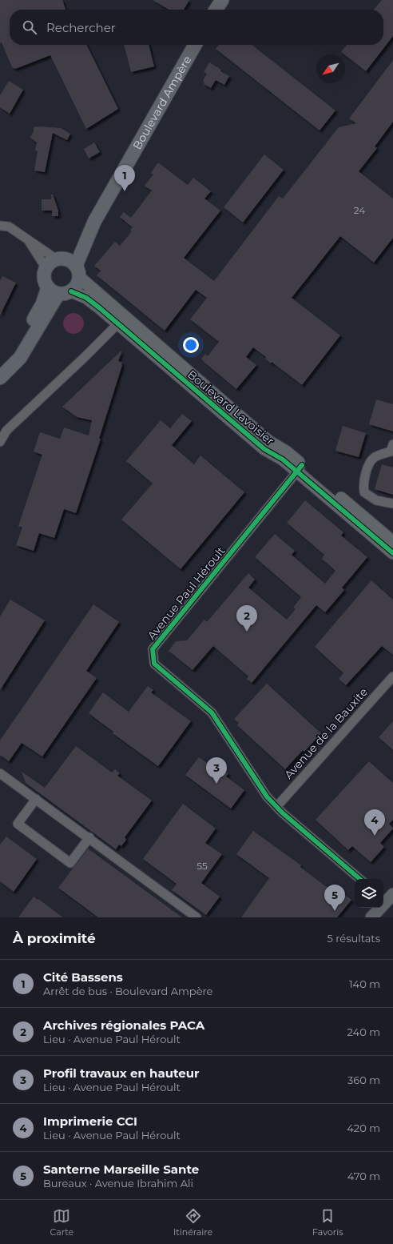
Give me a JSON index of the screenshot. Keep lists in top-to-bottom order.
{
  "streets": {
    "main road": ["Boulevard Ampère"],
    "street": ["Boulevard Lavoisier", "Avenue Paul Héroult", "Avenue de la Bauxite"]
  },
  "crossings": [
    ["Boulevard Ampère", "Boulevard Lavoisier"],
    ["Boulevard Lavoisier", "Avenue Paul Héroult"],
    ["Avenue Paul Héroult", "Avenue de la Bauxite"]
  ],
  "house_numbers": ["24", "55"],
  "north": "bottom left",
  "page": {
    "search": "Rechercher",
    "pins": [
      "1",
      "2",
      "3",
      "4",
      "5"
    ],
    "heading": ["À proximité", "5 résultats"],
    "list": [
      {
        "mark": "1",
        "name": "Cité Bassens",
        "note": "Arrêt de bus · Boulevard Ampère",
        "value": "140 m"
      },
      {
        "mark": "2",
        "name": "Archives régionales PACA",
        "note": "Lieu · Avenue Paul Héroult",
        "value": "240 m"
      },
      {
        "mark": "3",
        "name": "Profil travaux en hauteur",
        "note": "Lieu · Avenue Paul Héroult",
        "value": "360 m"
      },
      {
        "mark": "4",
        "name": "Imprimerie CCI",
        "note": "Lieu · Avenue Paul Héroult",
        "value": "420 m"
      },
      {
        "mark": "5",
        "name": "Santerne Marseille Sante",
        "note": "Bureaux · Avenue Ibrahim Ali",
        "value": "470 m"
      }
    ],
    "nav": ["Carte", "Itinéraire", "Favoris"]
  }
}
